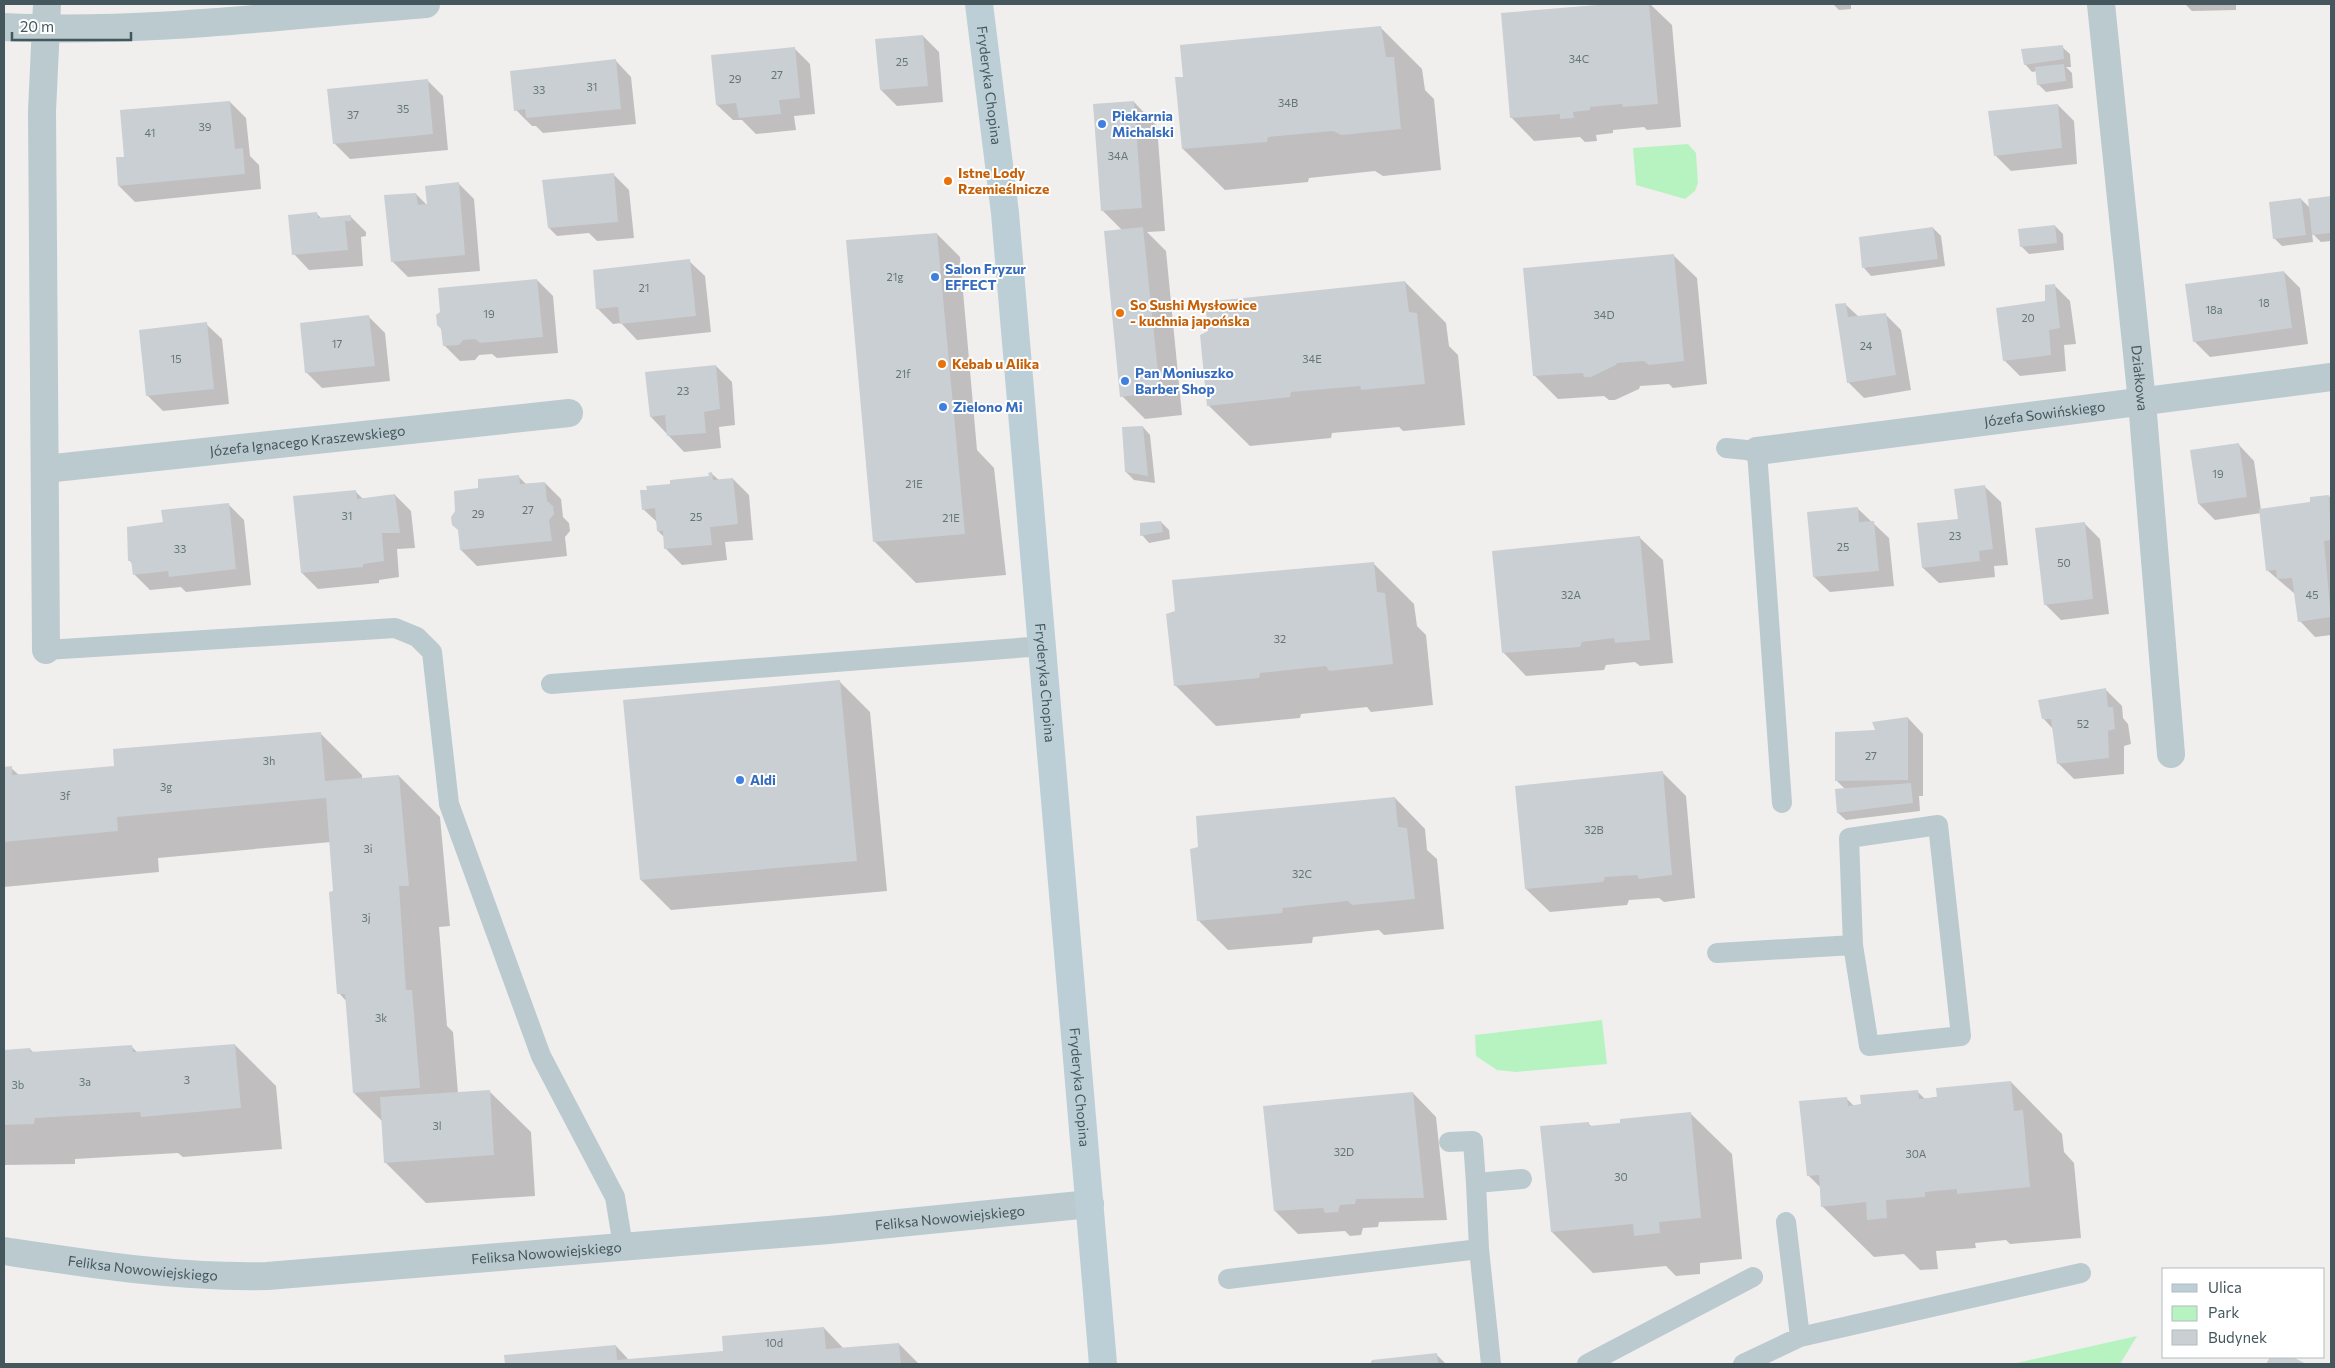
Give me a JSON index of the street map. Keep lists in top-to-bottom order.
{
  "streets": {
    "street": [
      "Fryderyka Chopina",
      "Działkowa",
      "Józefa Sowińskiego",
      "Józefa Ignacego Kraszewskiego",
      "Feliksa Nowowiejskiego"
    ]
  },
  "crossings": [
    ["Fryderyka Chopina", "Feliksa Nowowiejskiego"],
    ["Działkowa", "Józefa Sowińskiego"]
  ],
  "places": [
    "Piekarnia Michalski",
    "Istne Lody Rzemieślnicze",
    "Salon Fryzur EFFECT",
    "So Sushi Mysłowice - kuchnia japońska",
    "Kebab u Alika",
    "Pan Moniuszko Barber Shop",
    "Zielono Mi",
    "Aldi"
  ],
  "house_numbers": [
    "34C",
    "25",
    "27",
    "29",
    "31",
    "33",
    "34B",
    "35",
    "37",
    "39",
    "41",
    "34A",
    "21g",
    "21",
    "18",
    "18a",
    "19",
    "34D",
    "20",
    "17",
    "24",
    "15",
    "34E",
    "21f",
    "23",
    "19",
    "21E",
    "27",
    "29",
    "31",
    "25",
    "21E",
    "23",
    "25",
    "33",
    "50",
    "32A",
    "45",
    "32",
    "52",
    "27",
    "3h",
    "3g",
    "3f",
    "32B",
    "3i",
    "32C",
    "3j",
    "3k",
    "3",
    "3a",
    "3b",
    "3l",
    "32D",
    "30A",
    "30",
    "10d"
  ],
  "legend": ["Ulica", "Park", "Budynek"],
  "scale_bar": "20 m"
}
